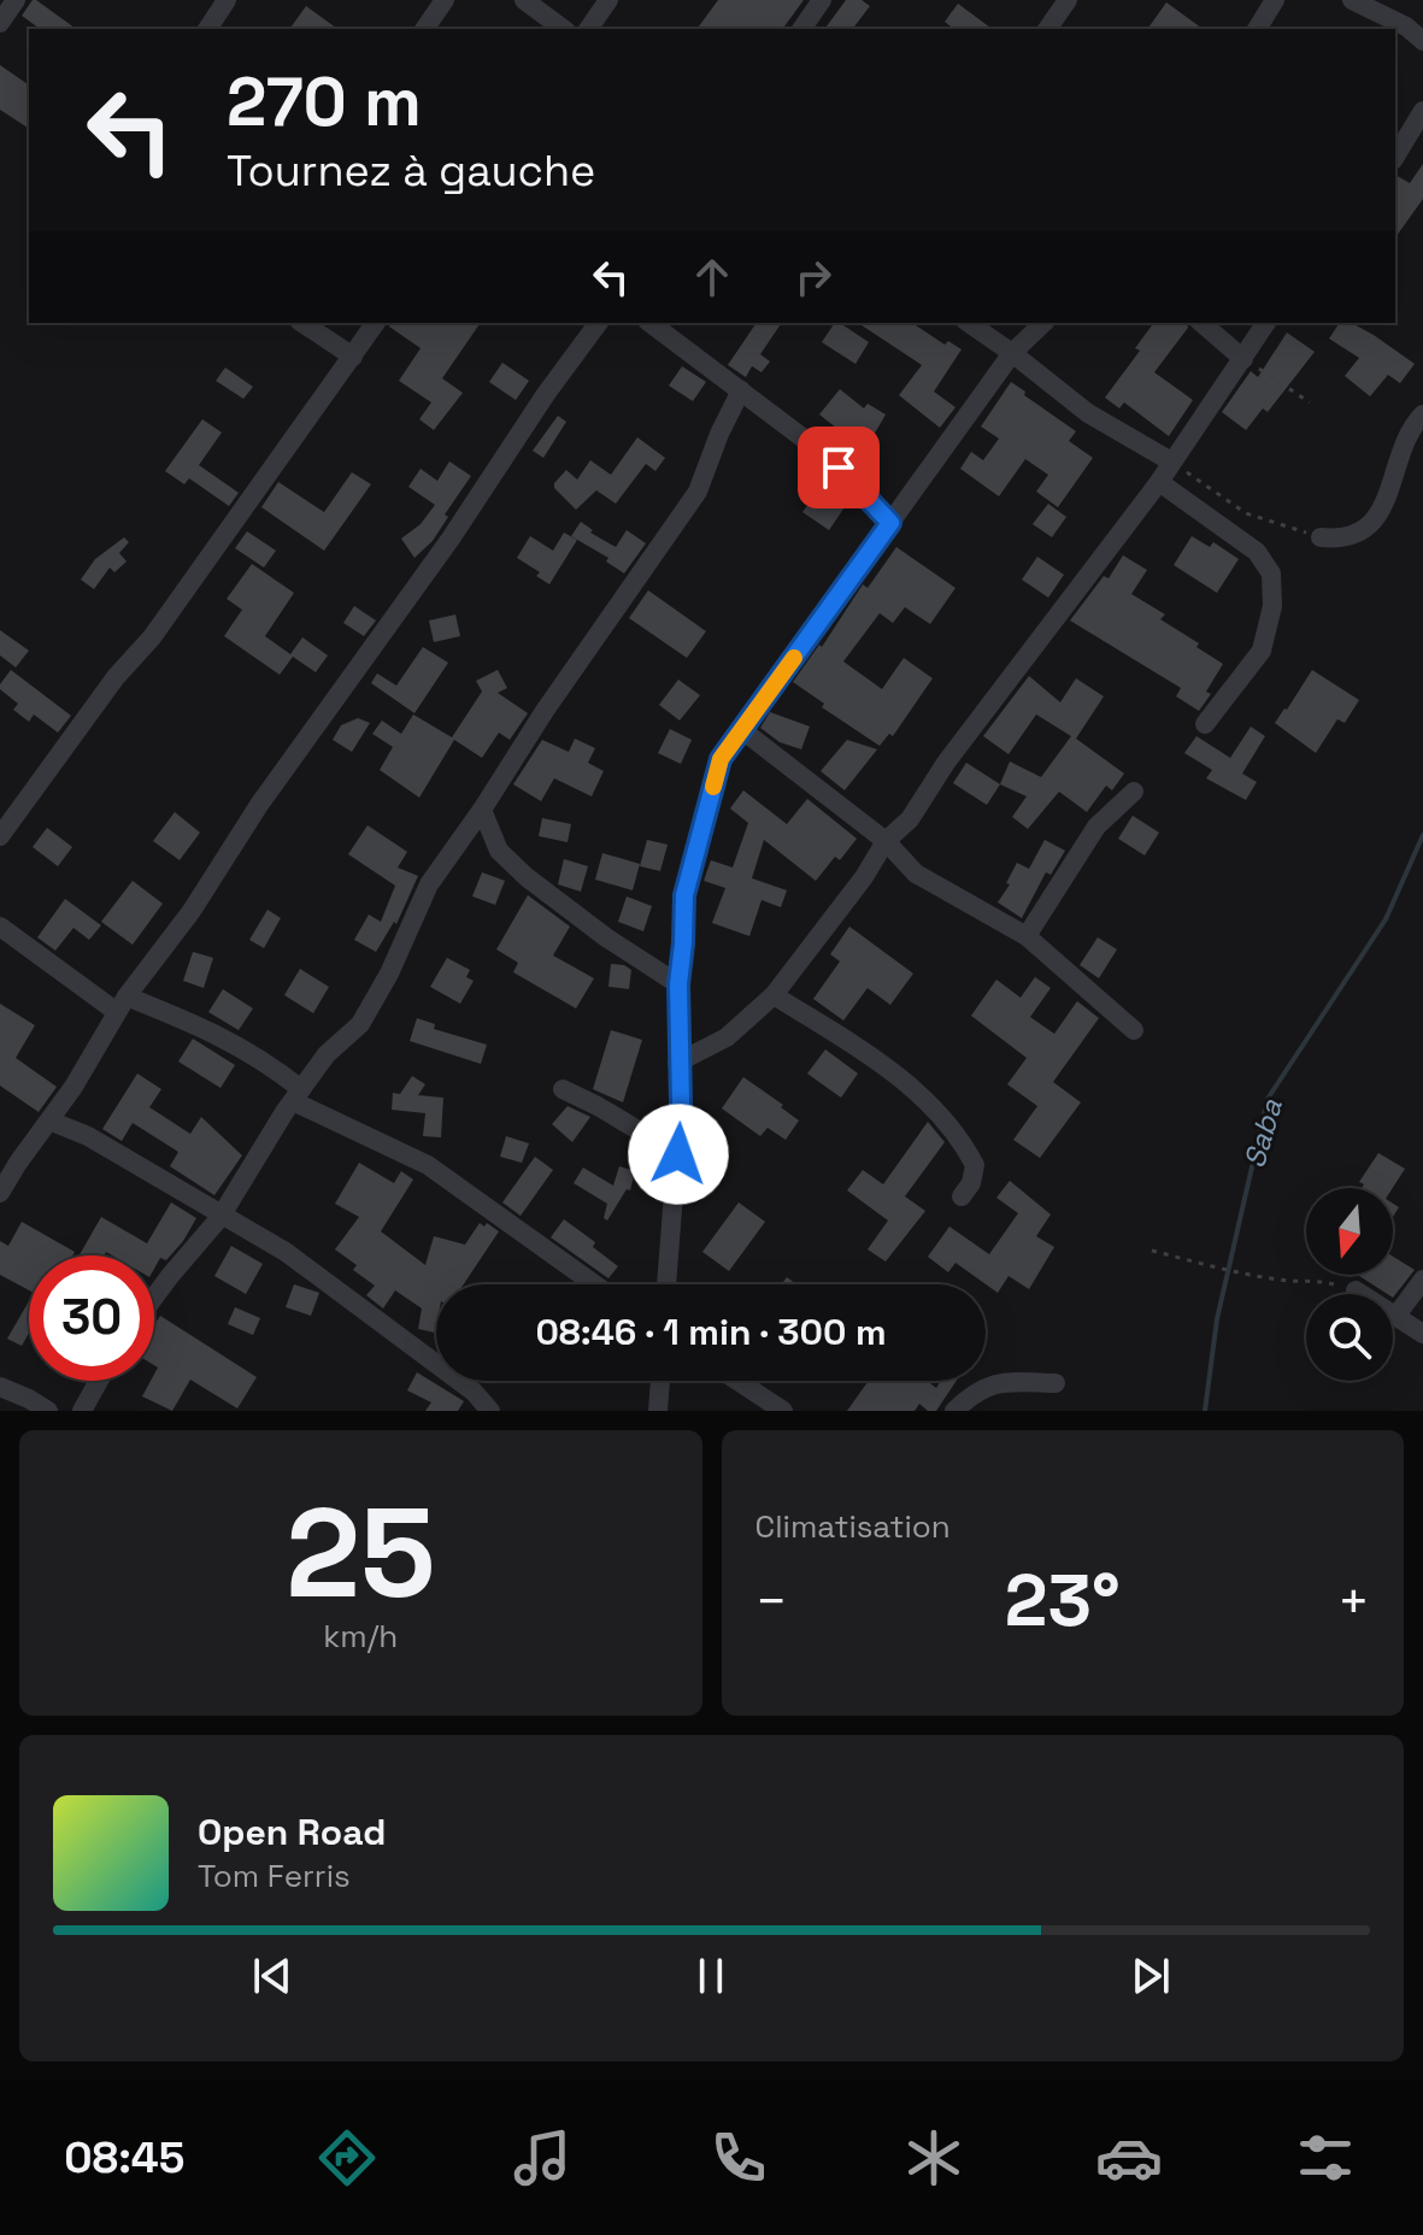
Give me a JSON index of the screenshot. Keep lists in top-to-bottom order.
{
  "water": ["Saba"],
  "north": "bottom",
  "page": {
    "turn": ["270 m", "Tournez à gauche"],
    "limit": "30",
    "trip": "08:46 · 1 min · 300 m",
    "tile": [
      ["25", "km/h"],
      "Climatisation"
    ],
    "heat": ["−", "23°", "+"],
    "song": ["Open Road", "Tom Ferris"],
    "tabs": "08:45"
  }
}
